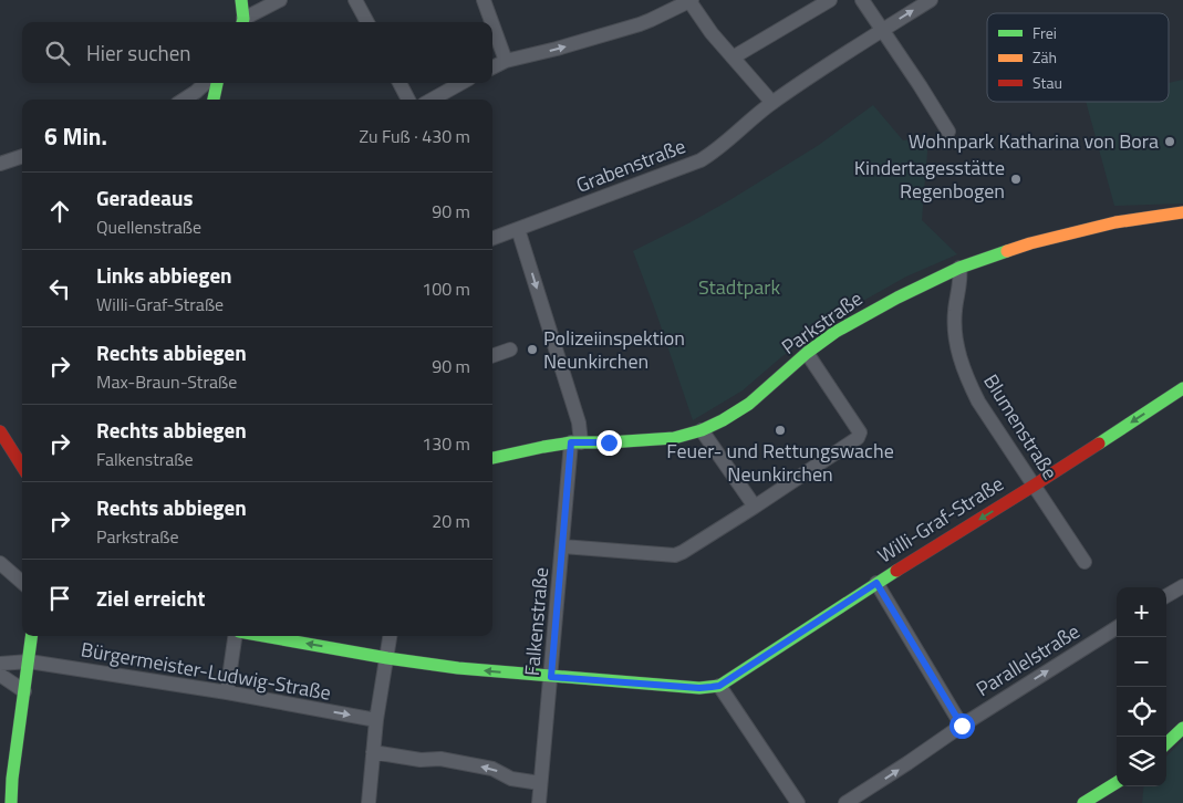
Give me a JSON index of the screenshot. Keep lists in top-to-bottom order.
{
  "streets": {
    "street": [
      "Grabenstraße",
      "Parkstraße",
      "Blumenstraße",
      "Willi-Graf-Straße",
      "Falkenstraße",
      "Parallelstraße",
      "Bürgermeister-Ludwig-Straße"
    ]
  },
  "crossings": [
    ["Grabenstraße", "Falkenstraße"],
    ["Parkstraße", "Blumenstraße"],
    ["Parkstraße", "Falkenstraße"],
    ["Blumenstraße", "Willi-Graf-Straße"]
  ],
  "one_way": ["Willi-Graf-Straße", "Falkenstraße", "Parallelstraße"],
  "parks": ["Stadtpark"],
  "places": [
    "Wohnpark Katharina von Bora",
    "Kindertagesstätte Regenbogen",
    "Polizeiinspektion Neunkirchen",
    "Feuer- und Rettungswache Neunkirchen"
  ],
  "legend": ["Frei", "Zäh", "Stau"],
  "page": {
    "search": "Hier suchen",
    "heading": ["6 Min.", "Zu Fuß · 430 m"],
    "list": [
      ["Geradeaus", "Quellenstraße", "90 m"],
      ["Links abbiegen", "Willi-Graf-Straße", "100 m"],
      ["Rechts abbiegen", "Max-Braun-Straße", "90 m"],
      ["Rechts abbiegen", "Falkenstraße", "130 m"],
      ["Rechts abbiegen", "Parkstraße", "20 m"],
      "Ziel erreicht"
    ],
    "map_buttons": ["+", "−"]
  }
}
